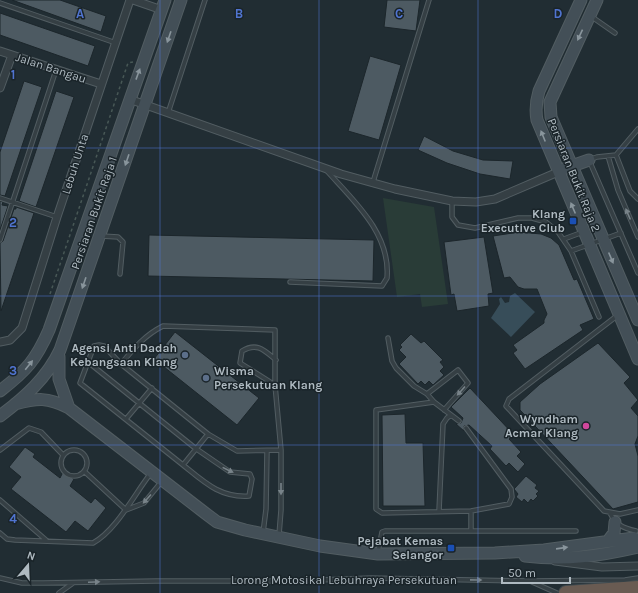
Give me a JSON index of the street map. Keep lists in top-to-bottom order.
{
  "streets": {
    "street": [
      "Jalan Bangau",
      "Lebuh Unta",
      "Persiaran Bukit Raja 2",
      "Persiaran Bukit Raja 1"
    ],
    "lane": ["Lorong Motosikal Lebuhraya Persekutuan"]
  },
  "crossings": [
    ["Jalan Bangau", "Lebuh Unta"]
  ],
  "one_way": ["Lorong Motosikal Lebuhraya Persekutuan"],
  "places": {
    "transit": ["Klang Executive Club", "Pejabat Kemas Selangor"],
    "other": ["Agensi Anti Dadah Kebangsaan Klang", "Wisma Persekutuan Klang", "Wyndham Acmar Klang"]
  },
  "scale_bar": "50 m",
  "north": "top",
  "grid": {
    "columns": [
      "A",
      "B",
      "C",
      "D"
    ],
    "rows": [
      "1",
      "2",
      "3",
      "4"
    ]
  }
}
